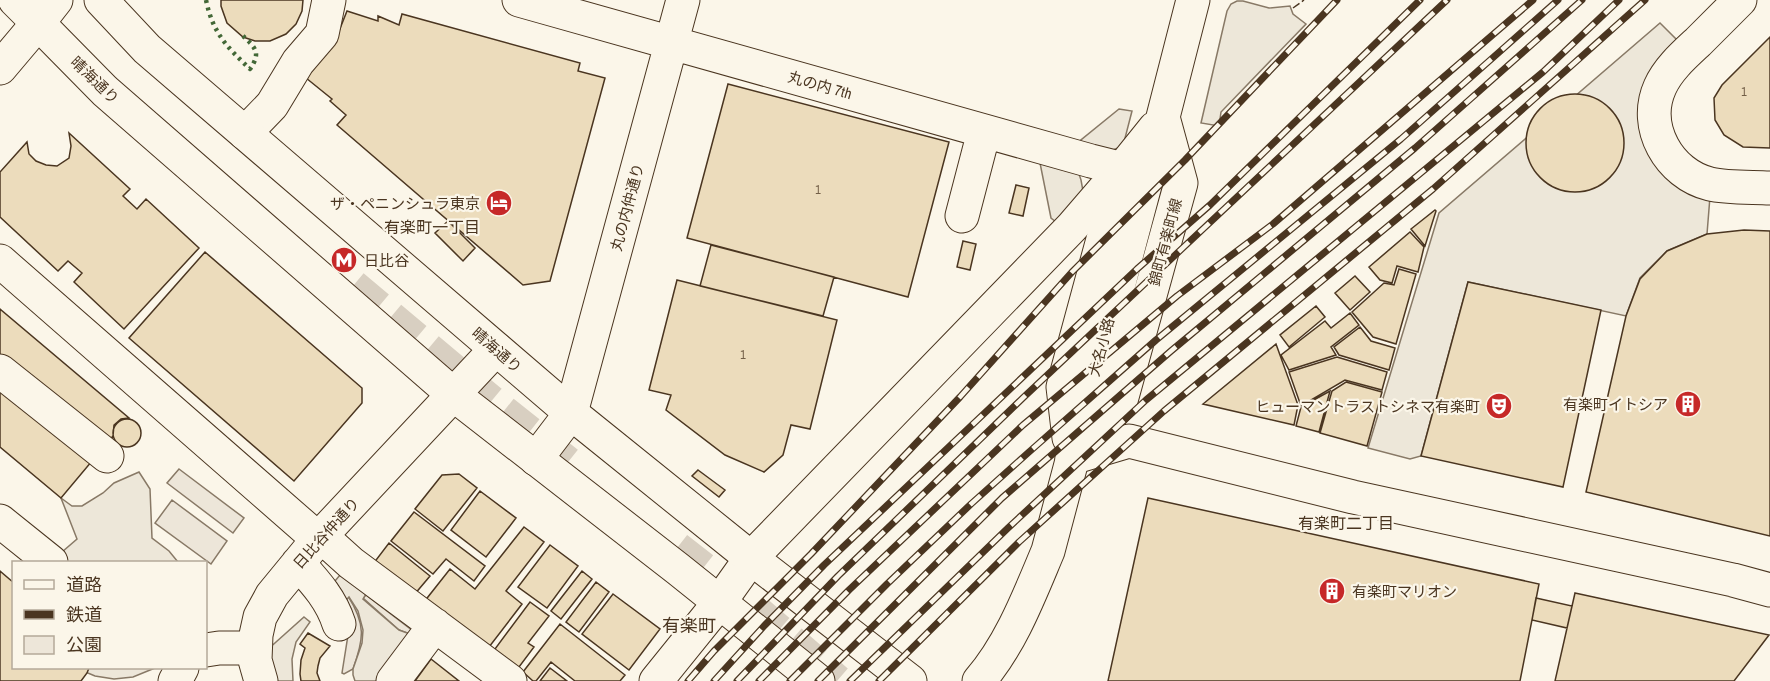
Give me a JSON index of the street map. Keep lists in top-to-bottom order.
{
  "streets": {
    "street": [
      "晴海通り",
      "丸の内 7th",
      "丸の内仲通り",
      "錦町有楽町線",
      "大名小路",
      "日比谷仲通り"
    ]
  },
  "crossings": [
    ["晴海通り", "丸の内仲通り"],
    ["晴海通り", "日比谷仲通り"],
    ["丸の内 7th", "丸の内仲通り"],
    ["丸の内 7th", "大名小路"],
    ["錦町有楽町線", "大名小路"]
  ],
  "districts": ["有楽町一丁目", "有楽町二丁目", "有楽町"],
  "places": {
    "hotel": ["ザ・ペニンシュラ東京"],
    "metro station": ["日比谷"],
    "building": ["有楽町イトシア", "有楽町マリオン"],
    "theatre": ["ヒューマントラストシネマ有楽町"]
  },
  "house_numbers": ["1", "1", "1"],
  "legend": ["道路", "鉄道", "公園"]
}
